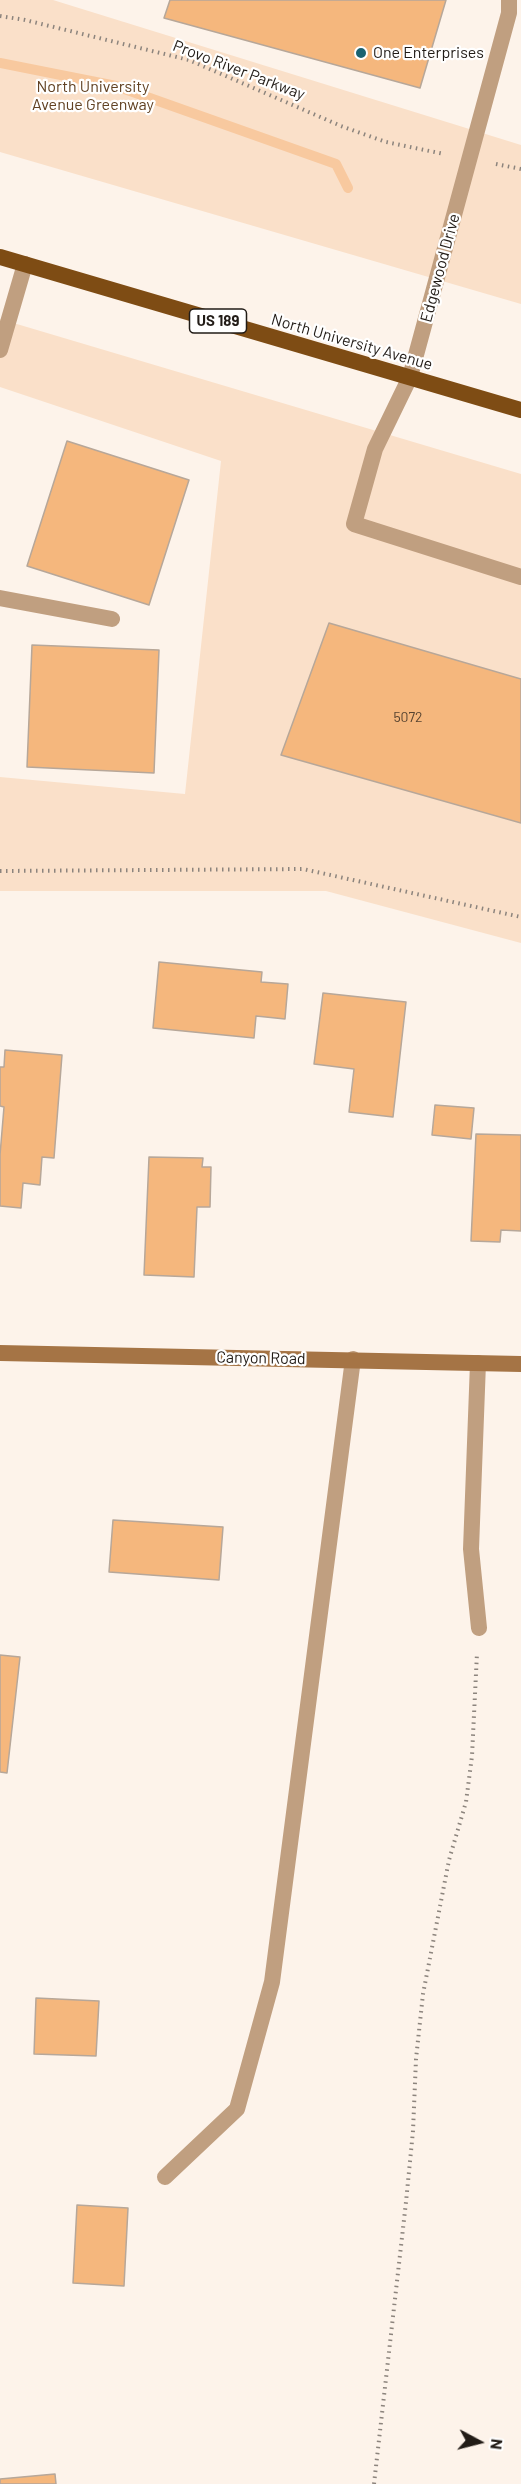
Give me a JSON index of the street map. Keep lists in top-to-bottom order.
{
  "streets": {
    "highway": ["US 189", "North University Avenue"],
    "main road": ["Canyon Road"],
    "street": ["Edgewood Drive"],
    "path": ["Provo River Parkway"]
  },
  "crossings": [
    ["Edgewood Drive", "North University Avenue"]
  ],
  "parks": ["North University Avenue Greenway"],
  "places": ["One Enterprises"],
  "house_numbers": ["5072"],
  "north": "right"
}
